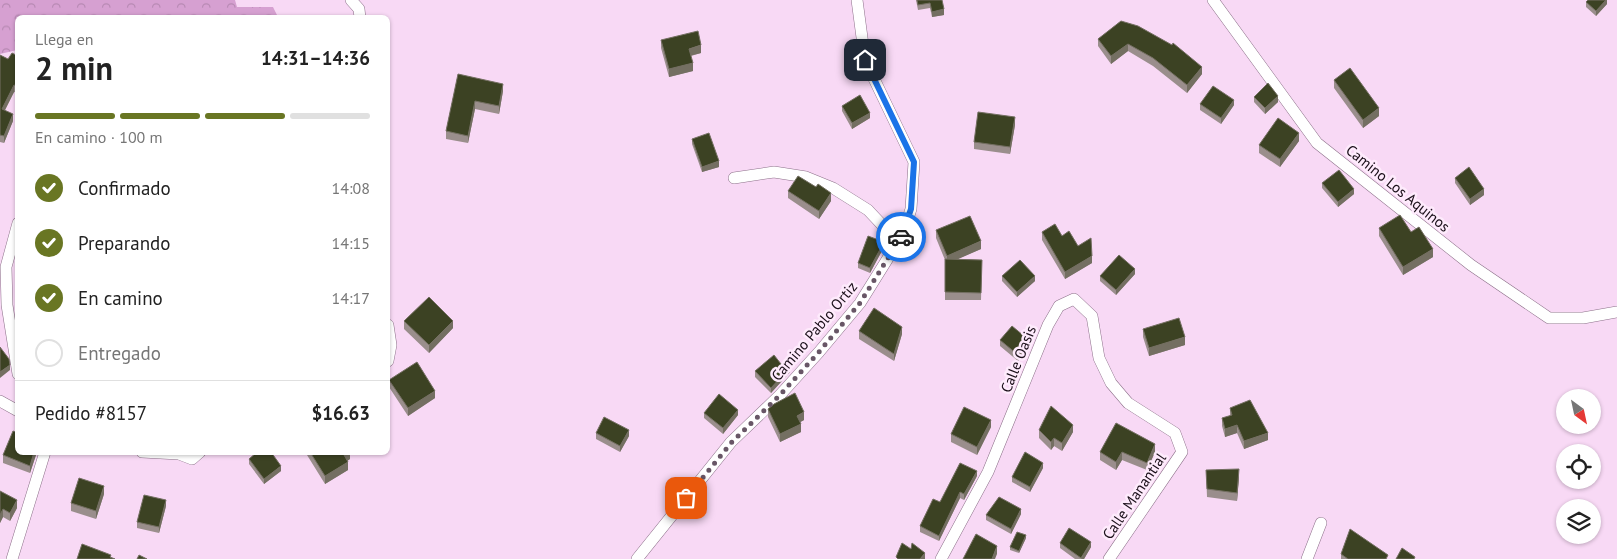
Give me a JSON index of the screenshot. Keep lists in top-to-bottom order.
{
  "streets": {
    "street": [
      "Camino Los Aquinos",
      "Camino Pablo Ortiz",
      "Calle Oasis",
      "Calle Manantial"
    ]
  },
  "crossings": [
    ["Calle Oasis", "Calle Manantial"]
  ],
  "north": "bottom right",
  "page": {
    "heading": ["2 min", "Llega en", "14:31–14:36"],
    "panel": ["Pedido #8157", "$16.63"],
    "bar": "En camino · 100 m",
    "list": [
      ["Confirmado", "14:08"],
      ["Preparando", "14:15"],
      ["En camino", "14:17"],
      "Entregado"
    ]
  }
}
